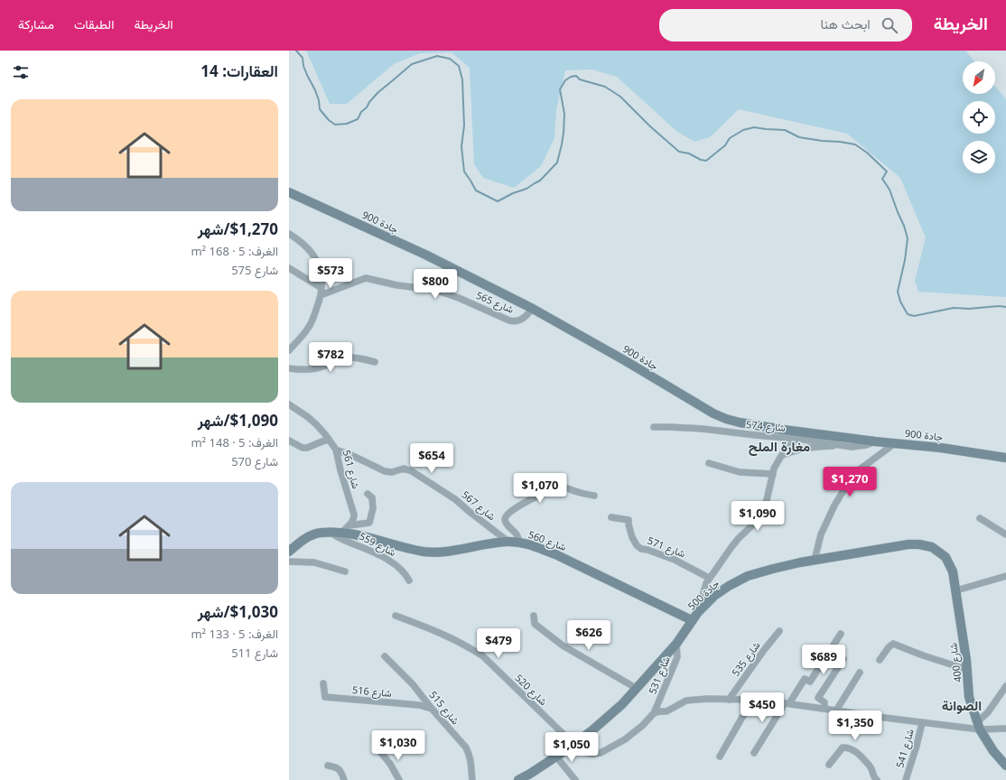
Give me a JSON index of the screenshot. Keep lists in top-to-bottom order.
{
  "streets": {
    "main road": [
      "جادة 900",
      "شارع 560",
      "جادة 500",
      "شارع 400"
    ],
    "street": [
      "شارع 565",
      "شارع 574",
      "شارع 561",
      "شارع 567",
      "شارع 559",
      "شارع 571",
      "شارع 535",
      "شارع 531",
      "شارع 520",
      "شارع 516",
      "شارع 515",
      "شارع 541"
    ]
  },
  "crossings": [
    ["جادة 900", "شارع 565"],
    ["جادة 900", "شارع 574"],
    ["شارع 561", "شارع 567"],
    ["شارع 567", "شارع 560"],
    ["شارع 560", "شارع 559"],
    ["شارع 560", "جادة 500"],
    ["جادة 500", "شارع 400"],
    ["جادة 500", "شارع 531"],
    ["جادة 500", "شارع 520"],
    ["شارع 516", "شارع 515"]
  ],
  "districts": ["مغارة الملح", "الصوانة"],
  "north": "bottom left",
  "page": {
    "header": "الخريطة",
    "search": "ابحث هنا",
    "nav": ["الخريطة", "الطبقات", "مشاركة"],
    "heading": "العقارات: 14",
    "list": [
      {
        "name": "$1,270/شهر",
        "note": "الغرف: 5 · 168 m² · شارع 575"
      },
      {
        "name": "$1,090/شهر",
        "note": "الغرف: 5 · 148 m² · شارع 570"
      },
      {
        "name": "$1,030/شهر",
        "note": "الغرف: 5 · 133 m² · شارع 511"
      }
    ],
    "price": [
      "$573",
      "$800",
      "$782",
      "$654",
      "$1,270",
      "$1,070",
      "$1,090",
      "$626",
      "$479",
      "$689",
      "$450",
      "$1,350",
      "$1,030",
      "$1,050"
    ]
  }
}
